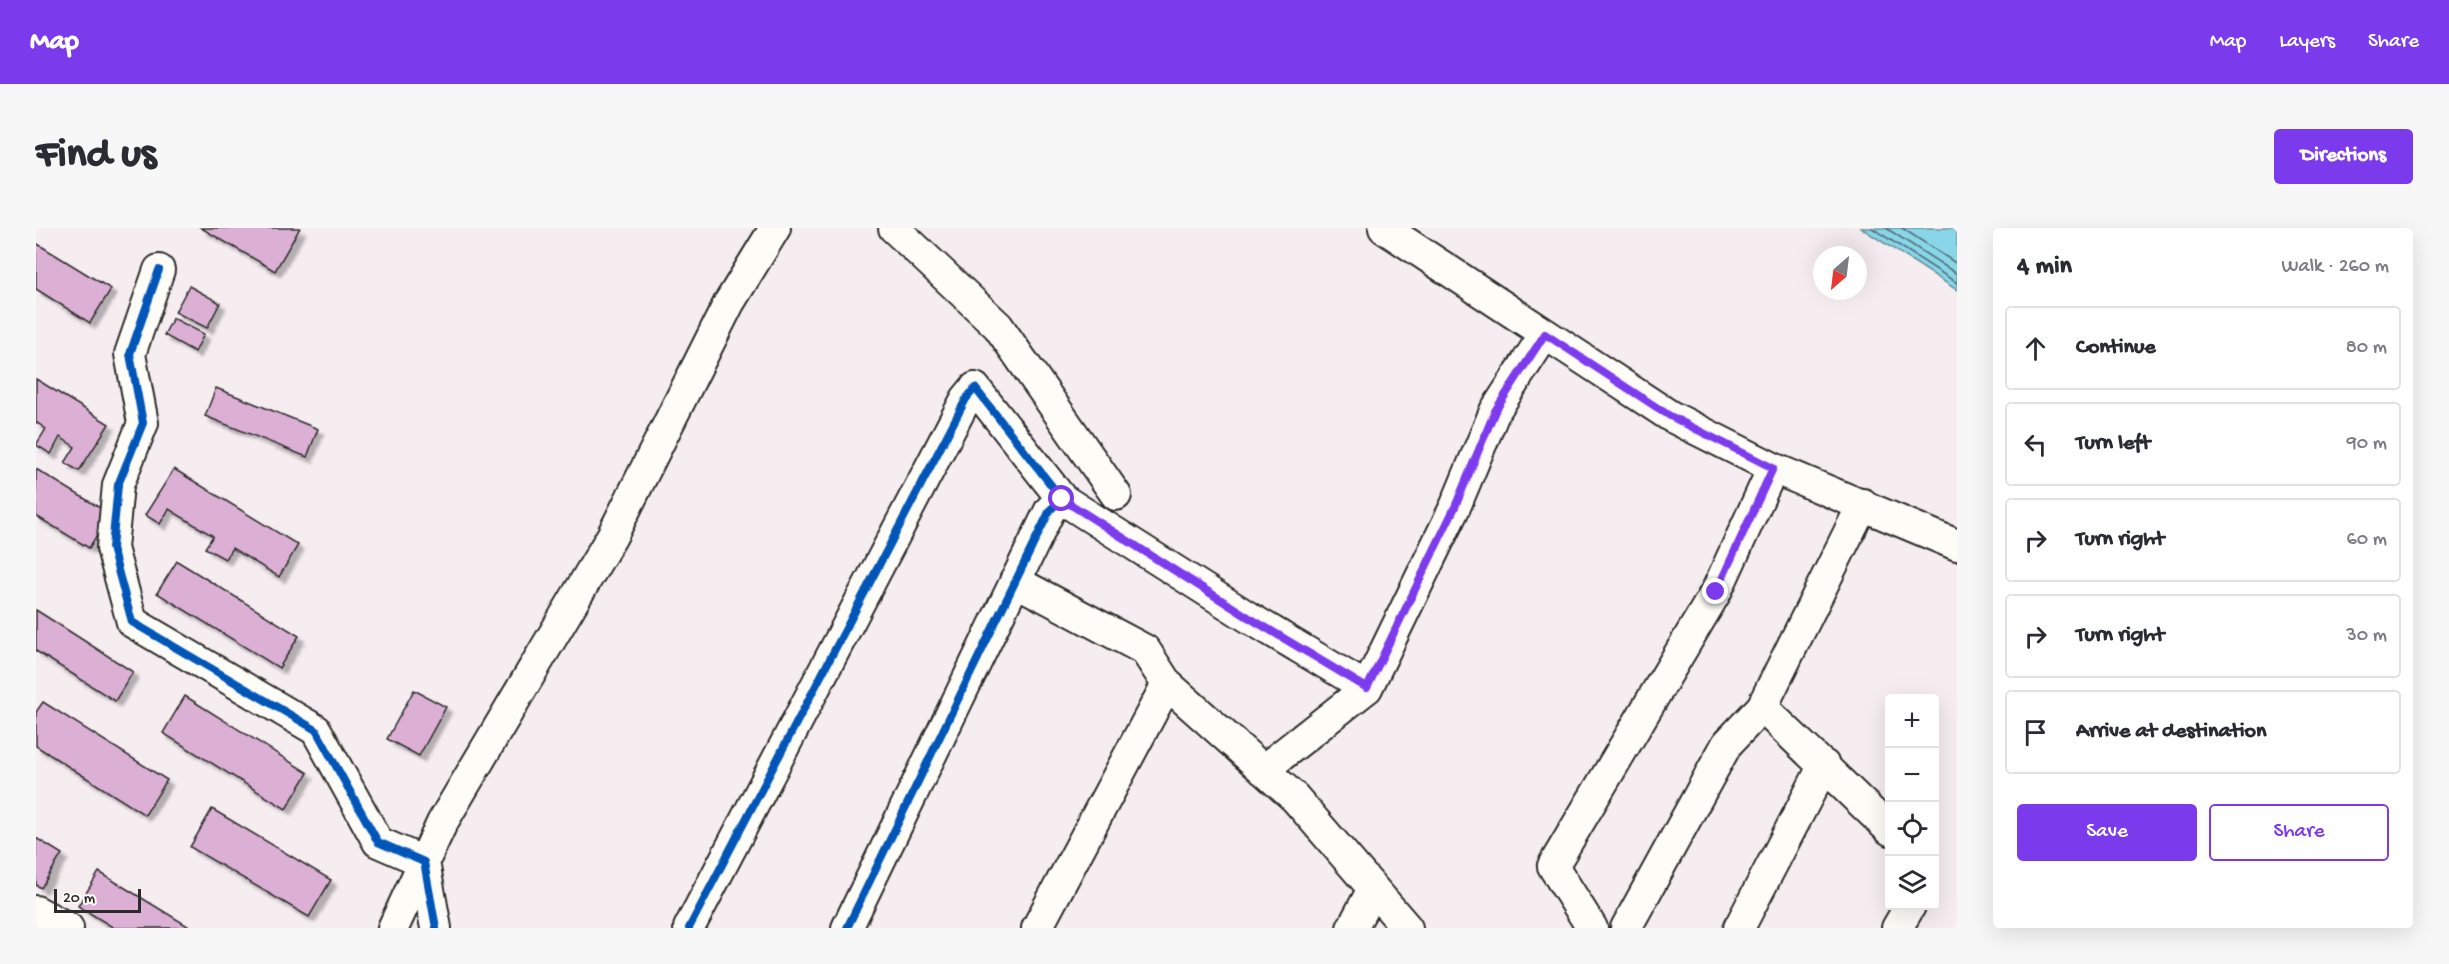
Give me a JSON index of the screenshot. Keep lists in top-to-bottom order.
{
  "scale_bar": "20 m",
  "north": "bottom left",
  "page": {
    "header": "Map",
    "nav": ["Map", "Layers", "Share"],
    "buttons": [
      "Directions",
      ["Save", "Share"]
    ],
    "title": "Find us",
    "heading": ["4 min", "Walk · 260 m"],
    "list": [
      ["Continue", "80 m"],
      ["Turn left", "90 m"],
      ["Turn right", "60 m"],
      ["Turn right", "30 m"],
      "Arrive at destination"
    ],
    "map_buttons": ["+", "−"],
    "scale": "20 m"
  }
}
